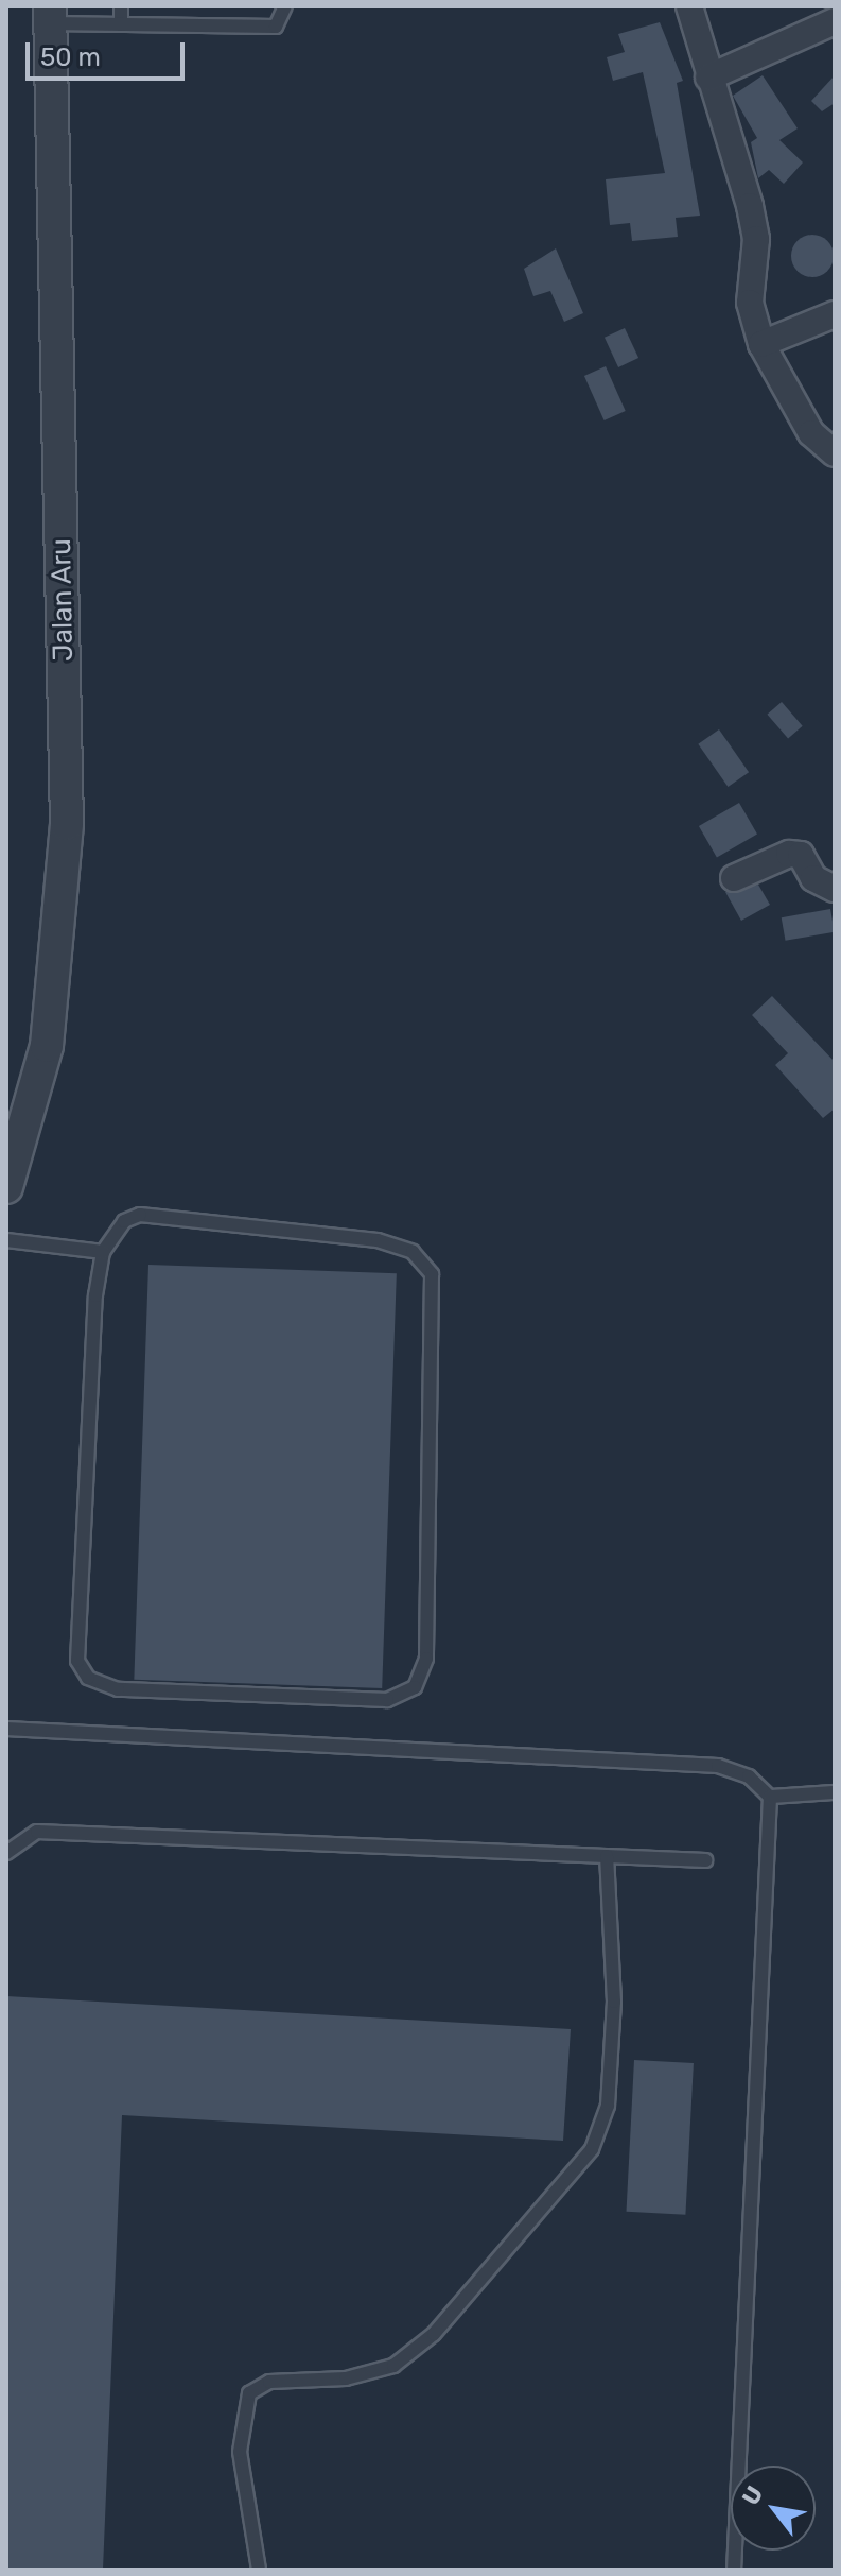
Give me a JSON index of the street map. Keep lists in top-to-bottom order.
{
  "streets": {
    "street": ["Jalan Aru"]
  },
  "scale_bar": "50 m",
  "north": "top left"
}
